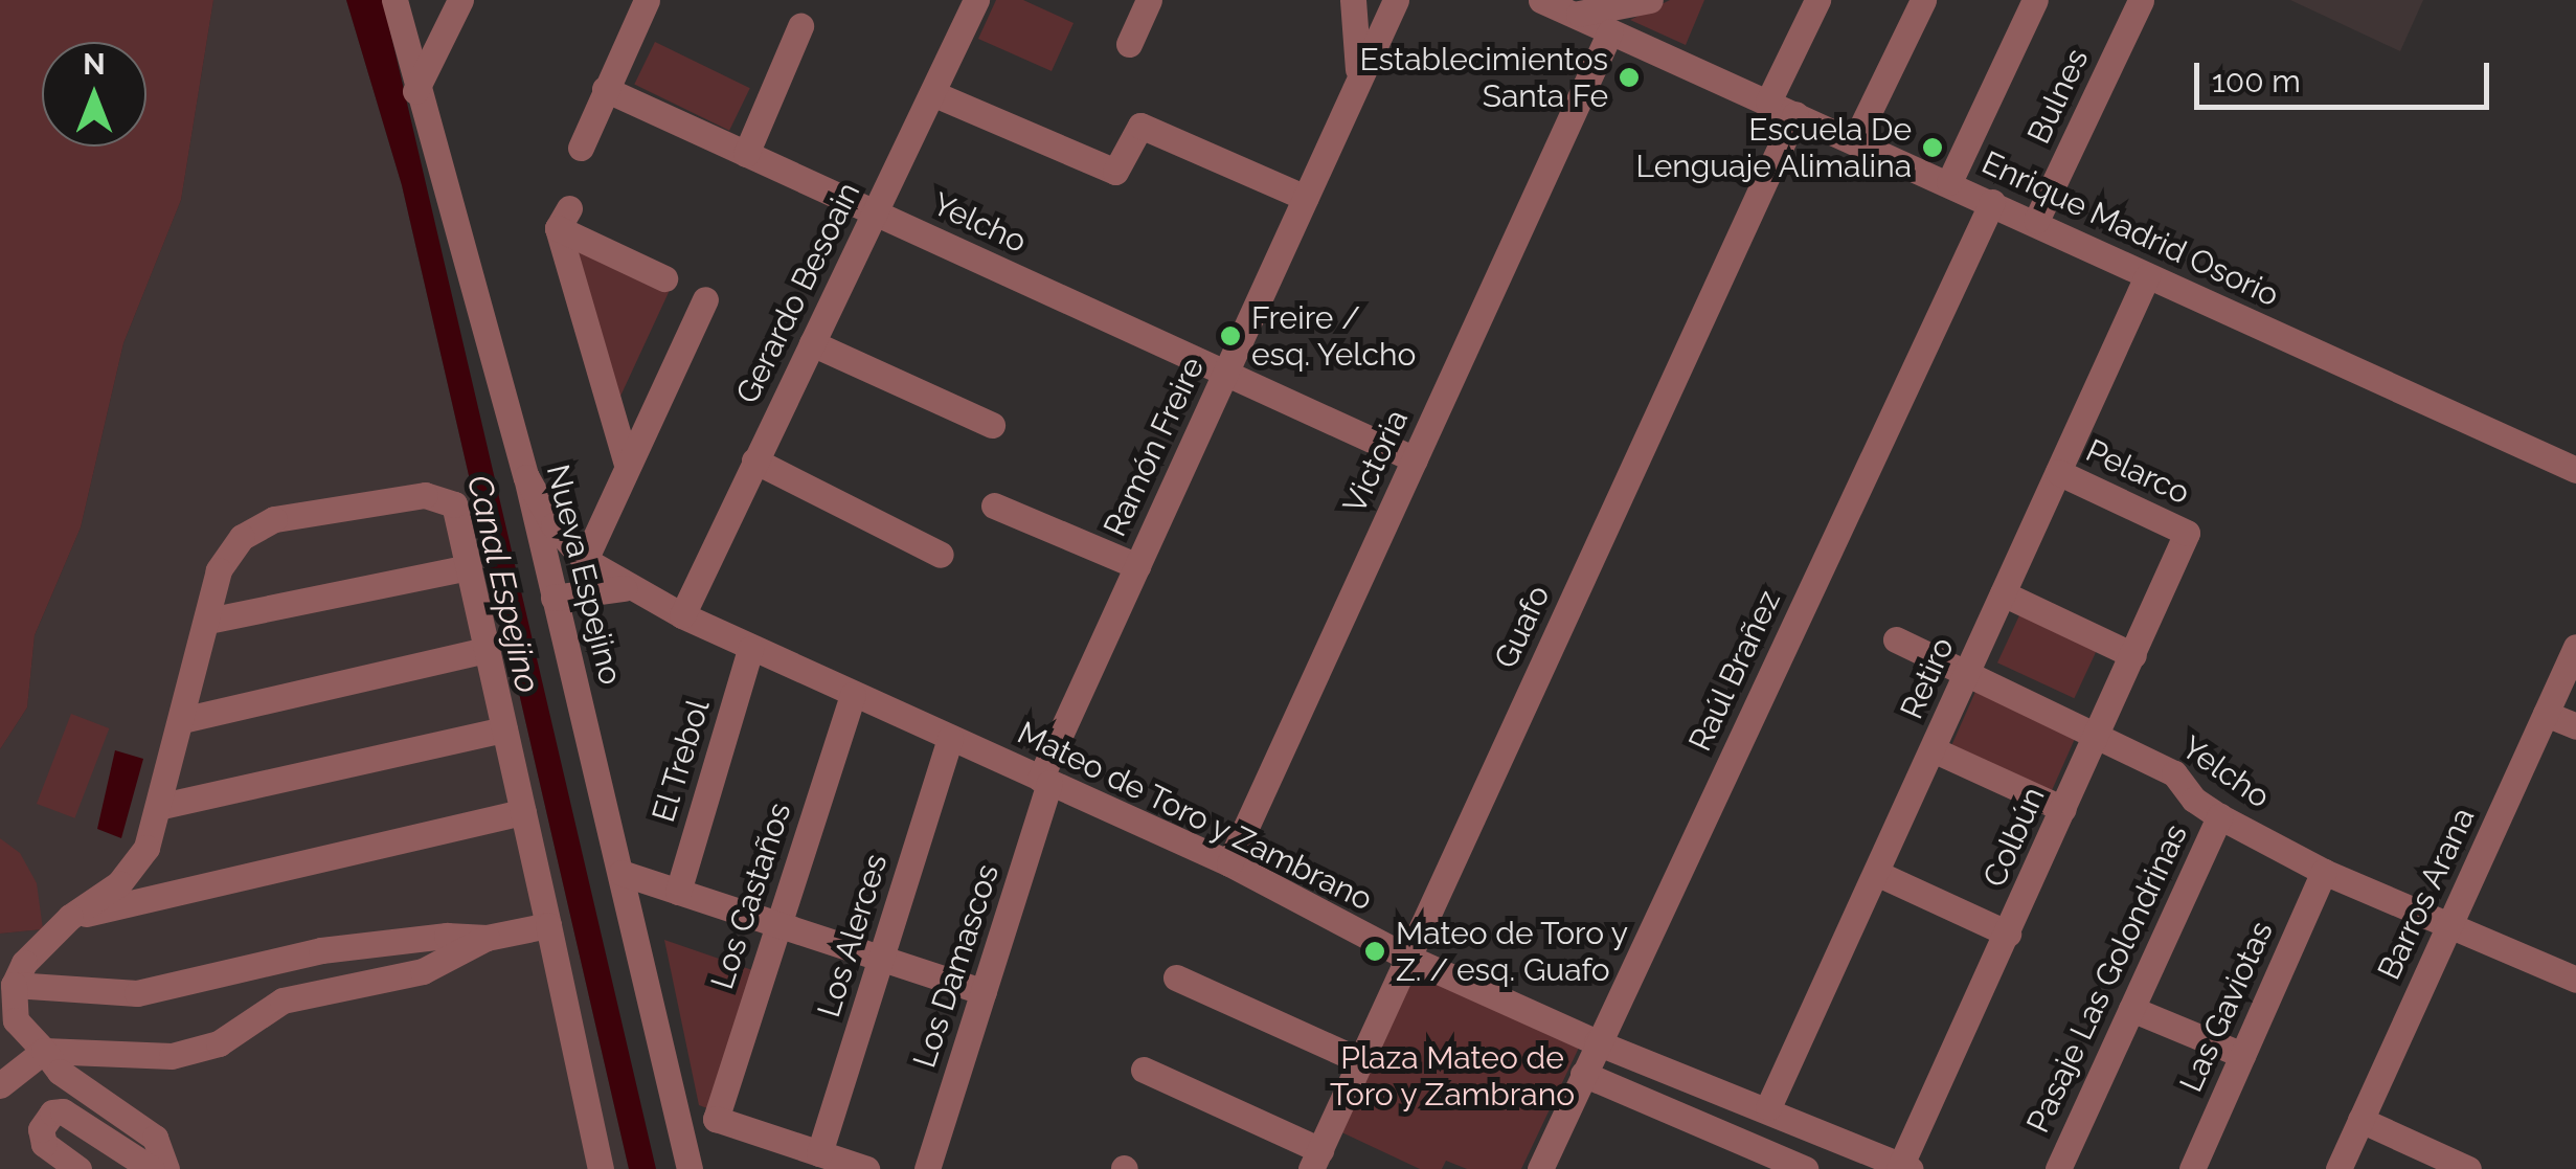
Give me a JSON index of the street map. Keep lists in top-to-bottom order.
{
  "streets": {
    "street": [
      "Bulnes",
      "Yelcho",
      "Enrique Madrid Osorio",
      "Gerardo Besoain",
      "Ramón Freire",
      "Victoria",
      "Pelarco",
      "Nueva Espejino",
      "Guafo",
      "Raúl Brañez",
      "Retiro",
      "El Trebol",
      "Mateo de Toro y Zambrano",
      "Colbún",
      "Barros Arana",
      "Los Castaños",
      "Los Alerces",
      "Los Damascos",
      "Pasaje Las Golondrinas",
      "Las Gaviotas"
    ]
  },
  "crossings": [
    ["Bulnes", "Enrique Madrid Osorio"],
    ["Yelcho", "Gerardo Besoain"],
    ["Yelcho", "Ramón Freire"],
    ["Yelcho", "Victoria"],
    ["Yelcho", "Retiro"],
    ["Yelcho", "Colbún"],
    ["Yelcho", "Barros Arana"],
    ["Yelcho", "Pasaje Las Golondrinas"],
    ["Yelcho", "Las Gaviotas"],
    ["Enrique Madrid Osorio", "Victoria"],
    ["Enrique Madrid Osorio", "Guafo"],
    ["Enrique Madrid Osorio", "Raúl Brañez"],
    ["Enrique Madrid Osorio", "Retiro"],
    ["Gerardo Besoain", "Mateo de Toro y Zambrano"],
    ["Ramón Freire", "Mateo de Toro y Zambrano"],
    ["Ramón Freire", "Los Damascos"],
    ["Victoria", "Mateo de Toro y Zambrano"],
    ["Pelarco", "Retiro"],
    ["Pelarco", "Colbún"],
    ["Nueva Espejino", "Mateo de Toro y Zambrano"],
    ["Guafo", "Mateo de Toro y Zambrano"],
    ["Raúl Brañez", "Mateo de Toro y Zambrano"],
    ["Retiro", "Mateo de Toro y Zambrano"],
    ["El Trebol", "Mateo de Toro y Zambrano"],
    ["Mateo de Toro y Zambrano", "Colbún"],
    ["Mateo de Toro y Zambrano", "Los Castaños"],
    ["Mateo de Toro y Zambrano", "Los Alerces"],
    ["Mateo de Toro y Zambrano", "Los Damascos"],
    ["Los Castaños", "Los Alerces"]
  ],
  "water": ["Canal Espejino"],
  "parks": ["Plaza Mateo de Toro y Zambrano"],
  "places": [
    "Establecimientos Santa Fe",
    "Escuela De Lenguaje Alimalina",
    "Freire / esq. Yelcho",
    "Mateo de Toro y Z. / esq. Guafo"
  ],
  "scale_bar": "100 m",
  "north": "top"
}
